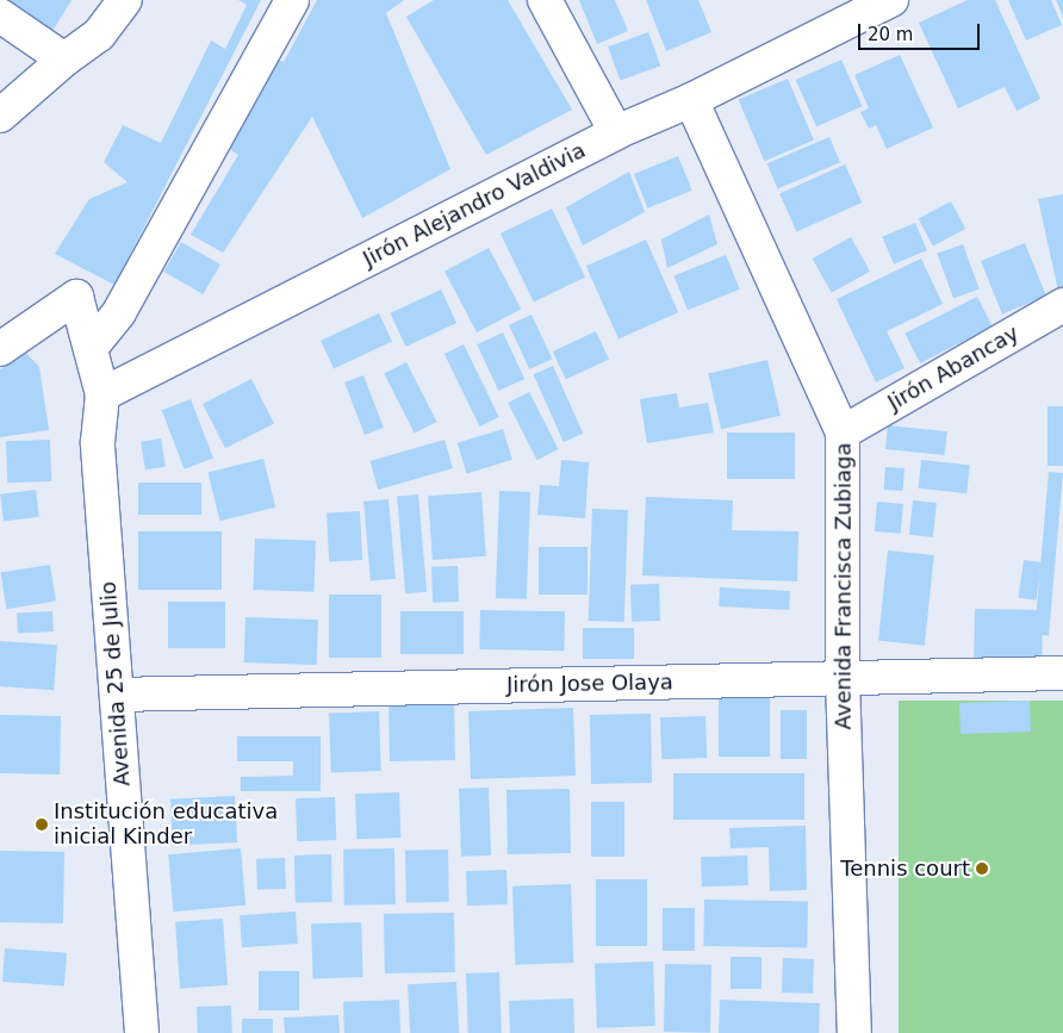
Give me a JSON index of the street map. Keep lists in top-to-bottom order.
{
  "streets": {
    "street": [
      "Jirón Alejandro Valdivia",
      "Jirón Abancay",
      "Avenida Francisca Zubiaga",
      "Avenida 25 de Julio",
      "Jirón Jose Olaya"
    ]
  },
  "crossings": [
    ["Jirón Alejandro Valdivia", "Avenida Francisca Zubiaga"],
    ["Jirón Alejandro Valdivia", "Avenida 25 de Julio"],
    ["Jirón Abancay", "Avenida Francisca Zubiaga"],
    ["Avenida Francisca Zubiaga", "Jirón Jose Olaya"],
    ["Avenida 25 de Julio", "Jirón Jose Olaya"]
  ],
  "places": ["Institución educativa inicial Kinder", "Tennis court"],
  "scale_bar": "20 m"
}
